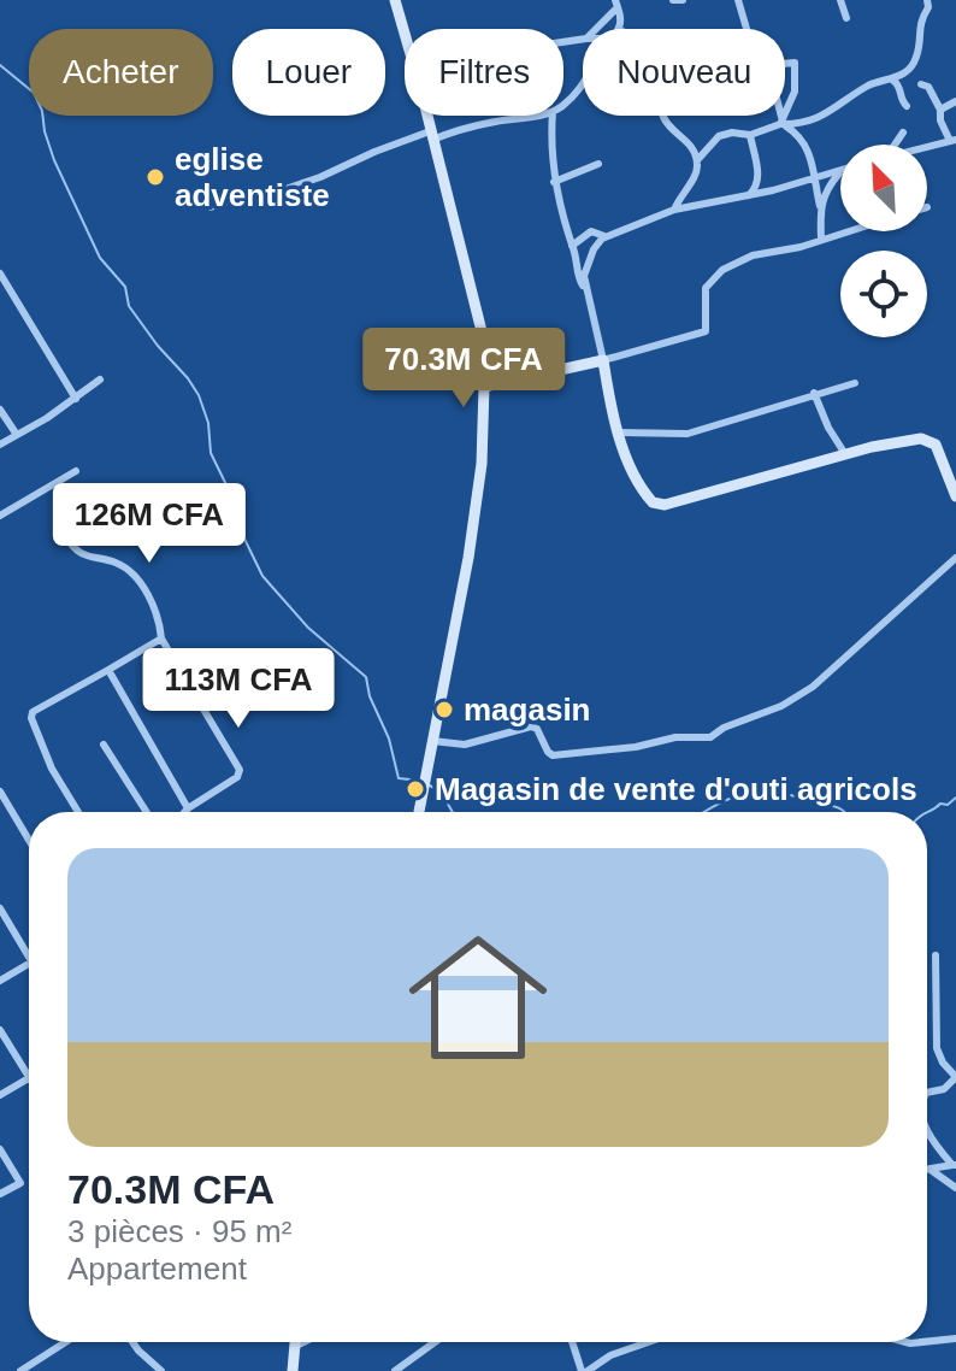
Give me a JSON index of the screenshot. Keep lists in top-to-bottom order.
{
  "places": ["eglise adventiste", "magasin", "Magasin de vente d'outi agricols"],
  "north": "top left",
  "page": {
    "chip": [
      "Acheter",
      "Louer",
      "Filtres",
      "Nouveau"
    ],
    "price": ["70.3M CFA", "126M CFA", "113M CFA"],
    "list": [
      {
        "name": "70.3M CFA",
        "note": "3 pièces · 95 m² · Appartement"
      }
    ]
  }
}
